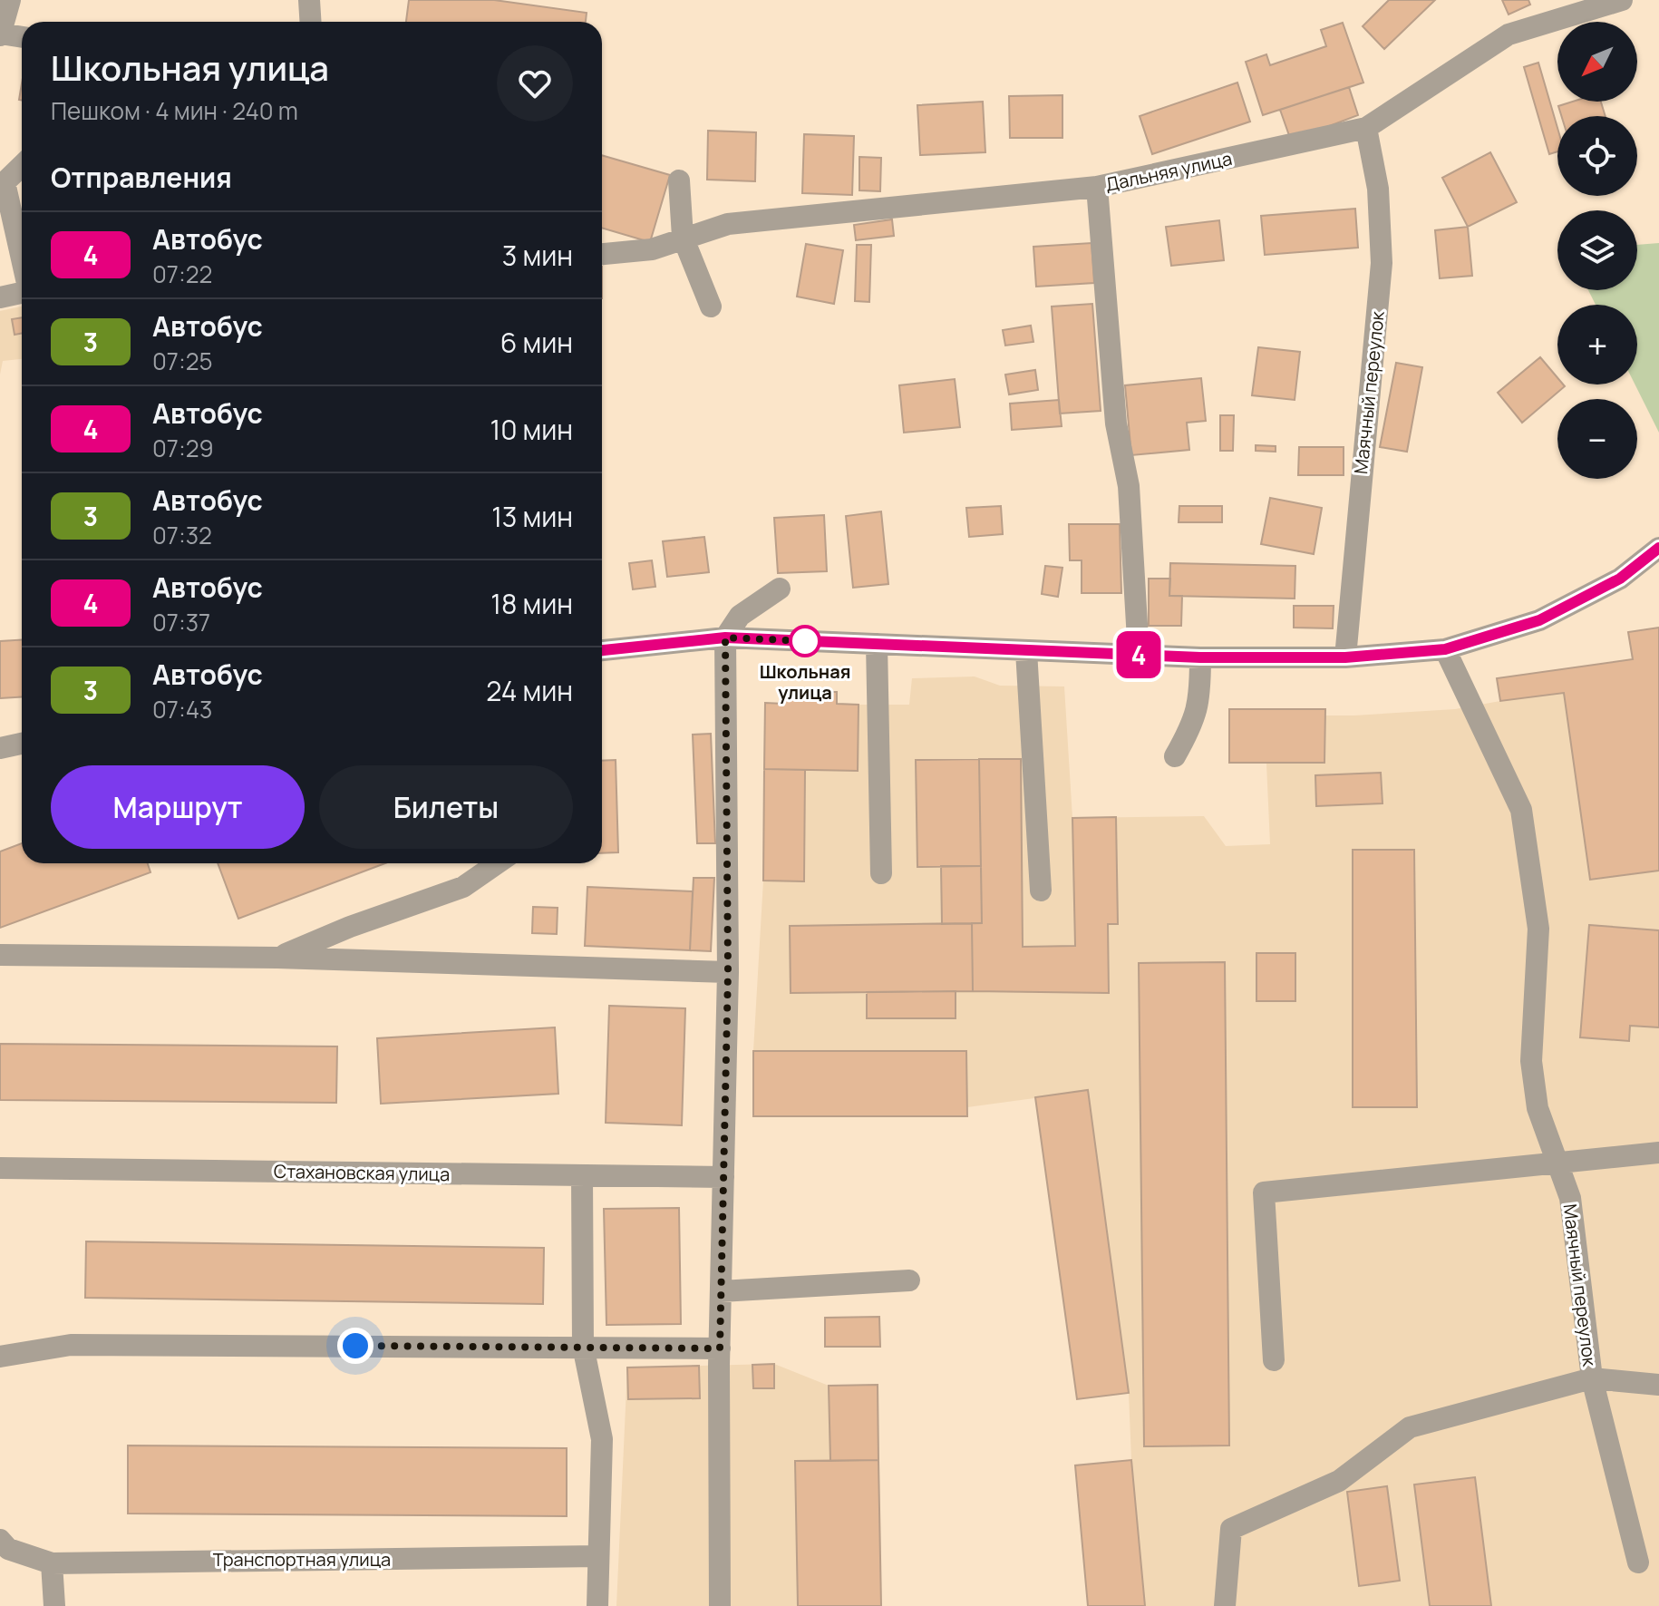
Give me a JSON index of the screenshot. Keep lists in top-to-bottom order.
{
  "streets": {
    "street": [
      "Дальняя улица",
      "Маячный переулок",
      "Стахановская улица",
      "Транспортная улица"
    ]
  },
  "crossings": [
    ["Дальняя улица", "Маячный переулок"]
  ],
  "places": ["Школьная улица"],
  "lines": ["bus line 4"],
  "north": "bottom left",
  "page": {
    "on_map": "4",
    "map_buttons": ["+", "−"],
    "heading": [
      ["Школьная улица", "Пешком · 4 мин · 240 m"],
      "Отправления"
    ],
    "list": [
      {
        "mark": "4",
        "name": "Автобус",
        "note": "07:22",
        "value": "3 мин"
      },
      {
        "mark": "3",
        "name": "Автобус",
        "note": "07:25",
        "value": "6 мин"
      },
      {
        "mark": "4",
        "name": "Автобус",
        "note": "07:29",
        "value": "10 мин"
      },
      {
        "mark": "3",
        "name": "Автобус",
        "note": "07:32",
        "value": "13 мин"
      },
      {
        "mark": "4",
        "name": "Автобус",
        "note": "07:37",
        "value": "18 мин"
      },
      {
        "mark": "3",
        "name": "Автобус",
        "note": "07:43",
        "value": "24 мин"
      }
    ],
    "buttons": ["Маршрут", "Билеты"]
  }
}
